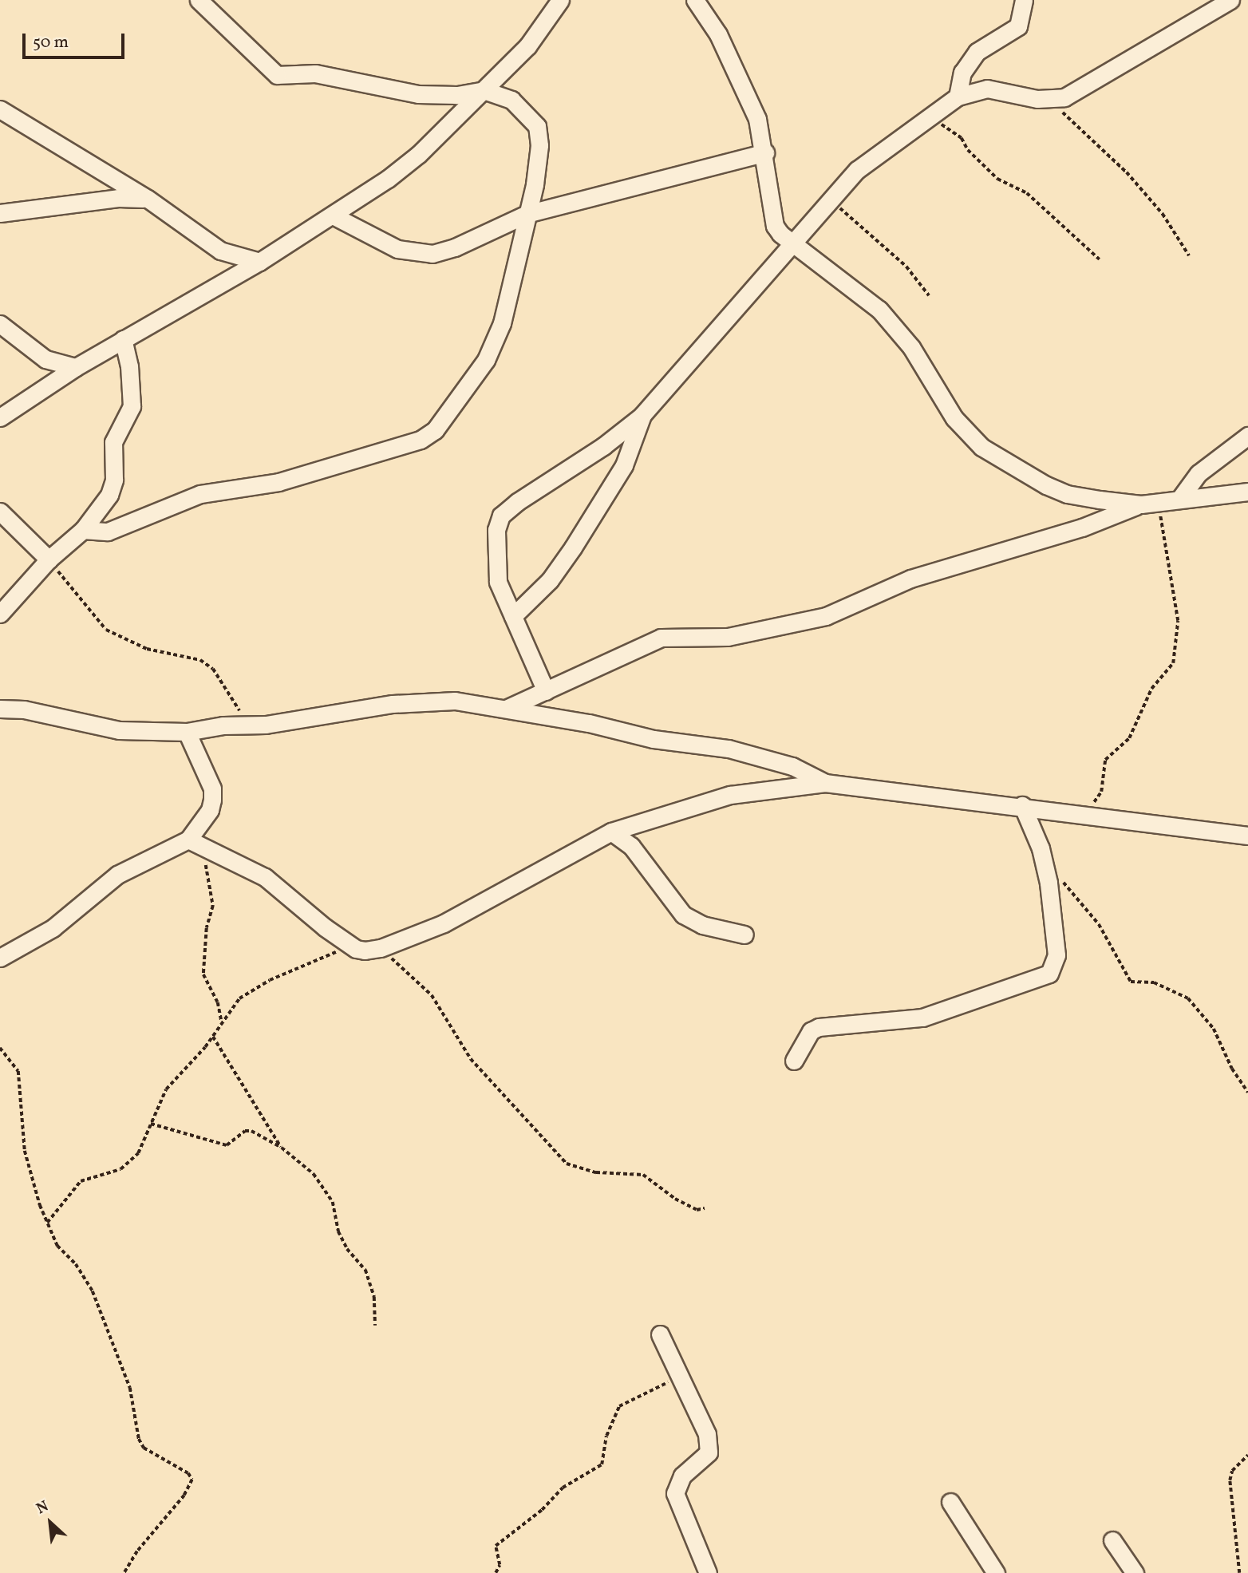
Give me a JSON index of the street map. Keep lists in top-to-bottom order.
{
  "scale_bar": "50 m",
  "north": "top left"
}
